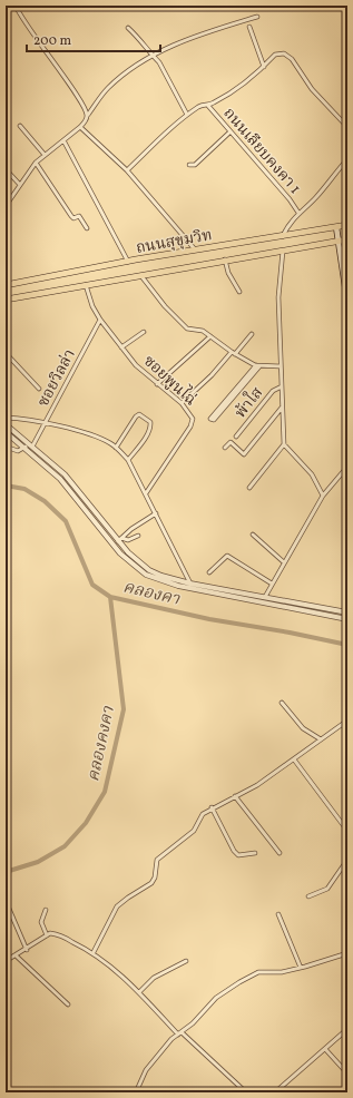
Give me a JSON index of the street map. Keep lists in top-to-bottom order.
{
  "streets": {
    "main road": ["ถนนสุขุมวิท"],
    "street": [
      "ถนนเลียบคงคา 1",
      "ซอยวิลล่า",
      "ซอยพูนไฉ่",
      "พ้าใส"
    ]
  },
  "crossings": [
    ["ถนนสุขุมวิท", "ซอยพูนไฉ่"],
    ["ซอยวิลล่า", "ซอยพูนไฉ่"]
  ],
  "water": ["คลองคา", "คลองคงคา"],
  "scale_bar": "200 m"
}
